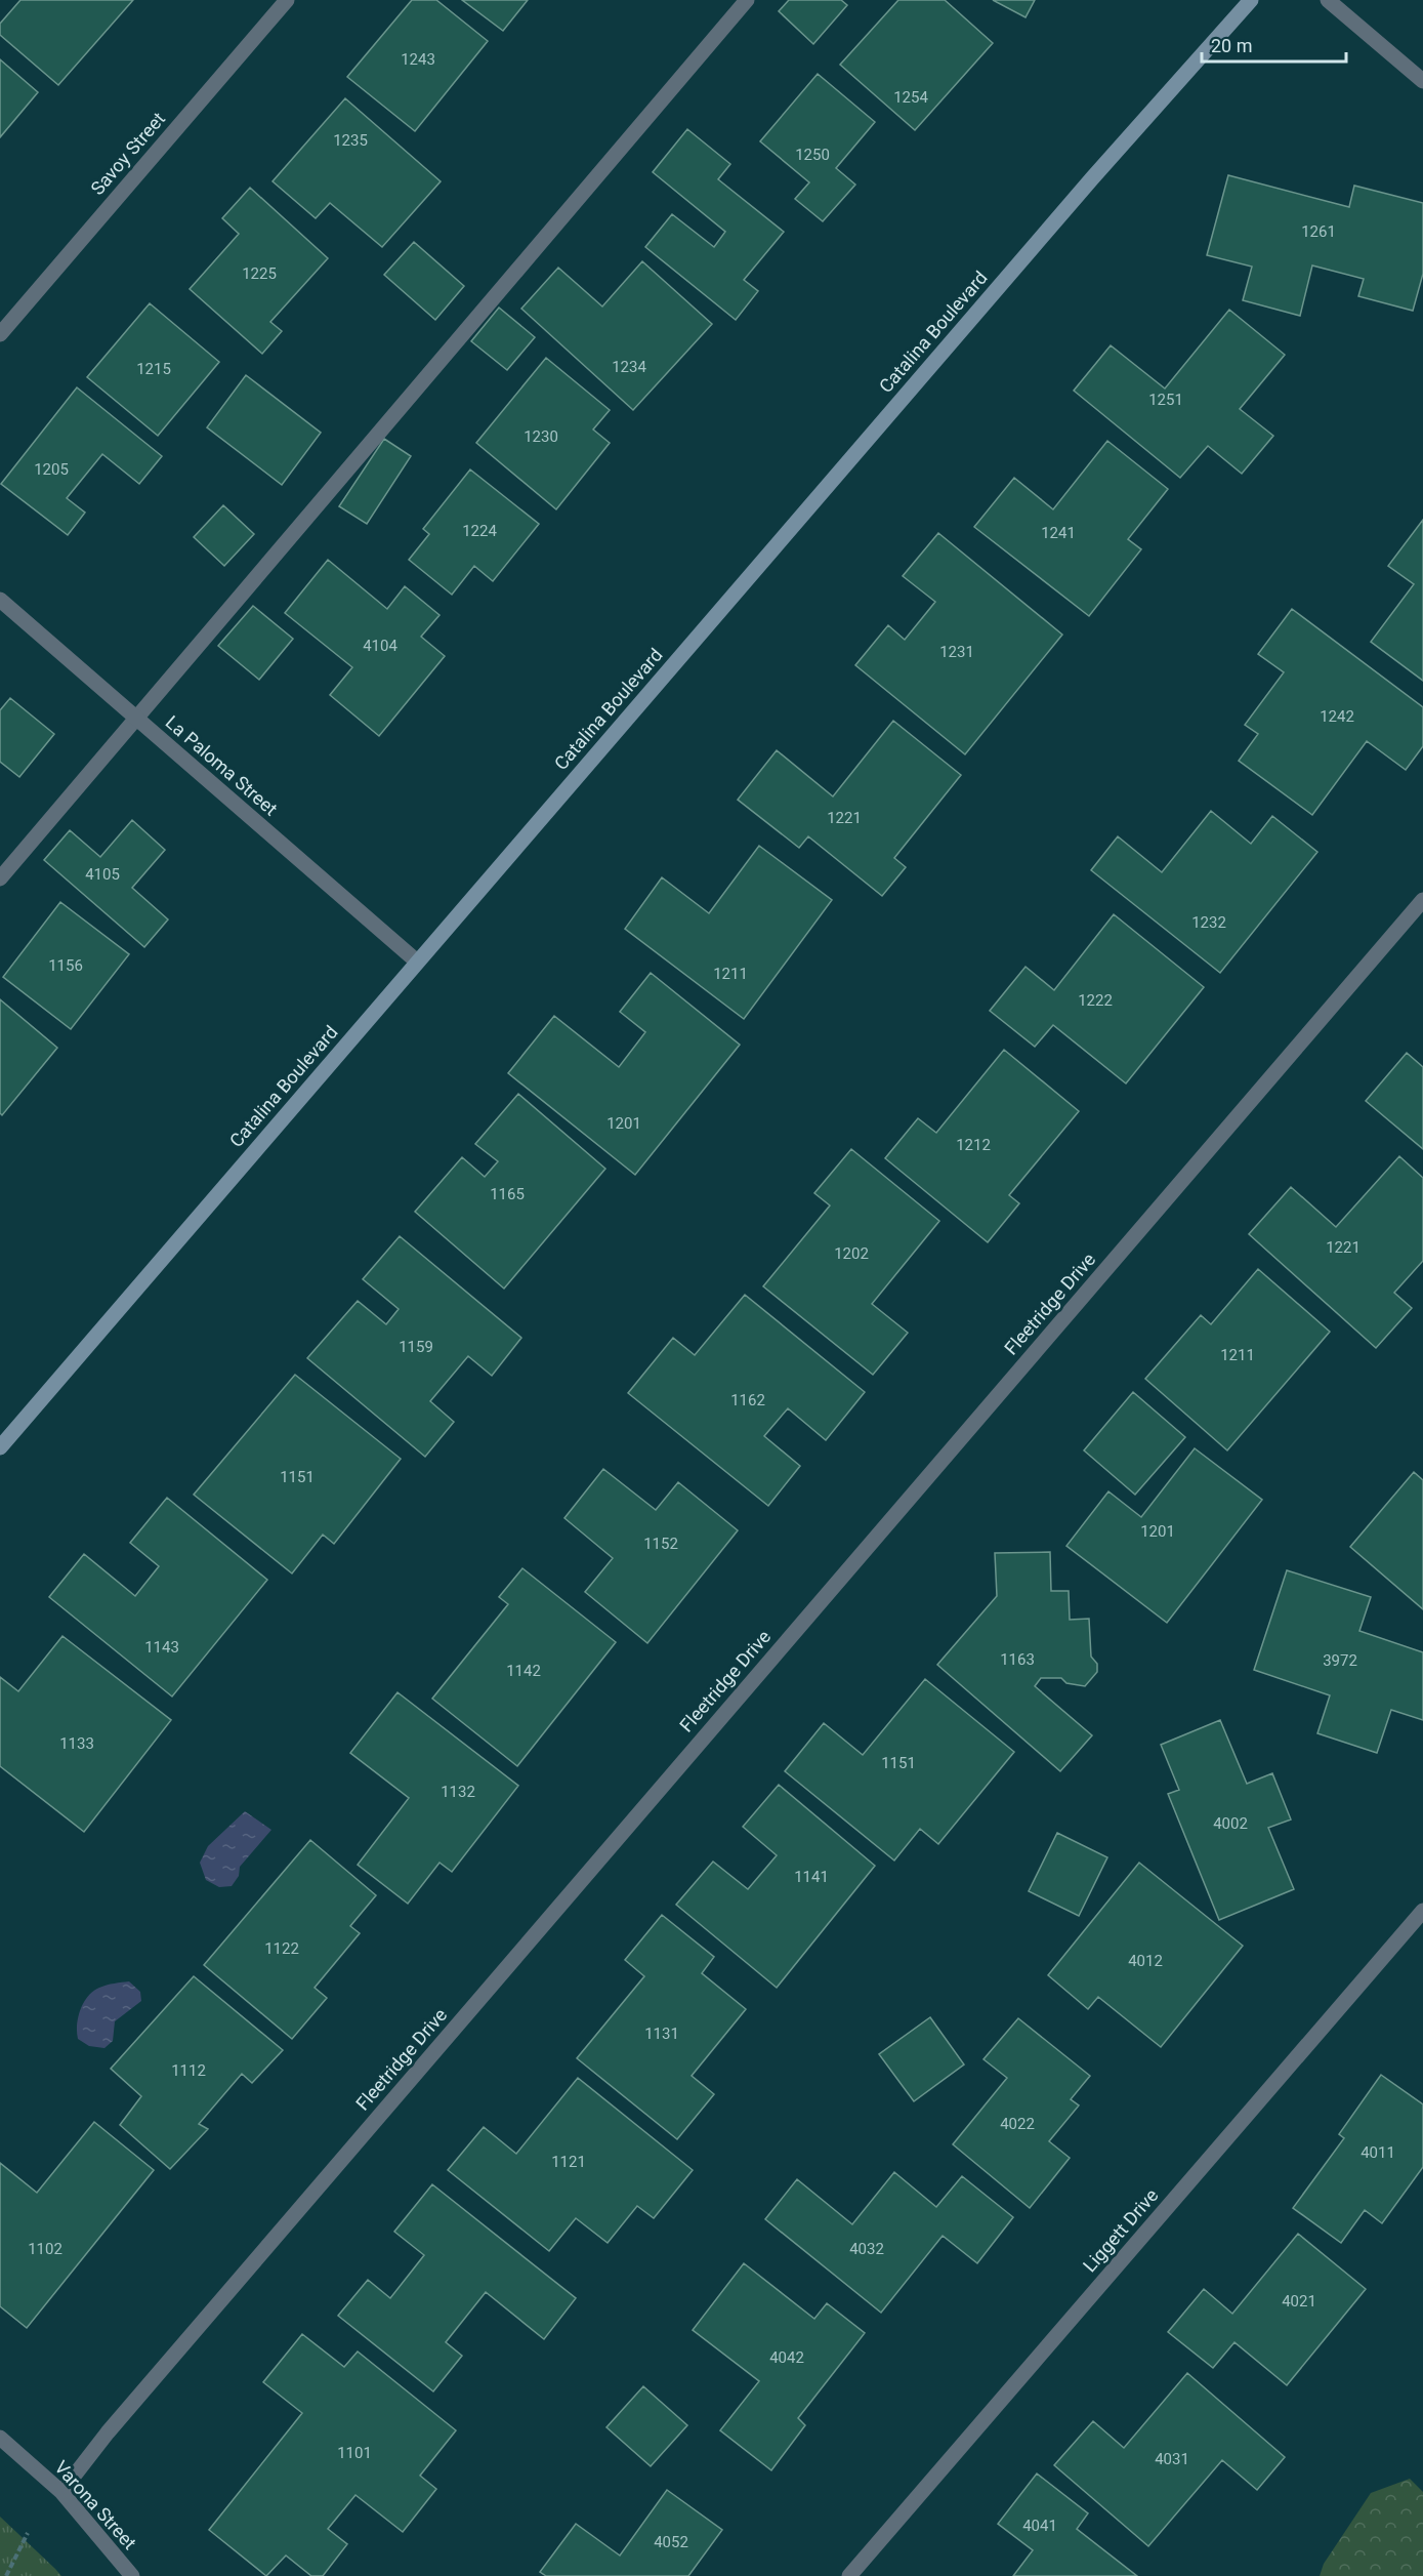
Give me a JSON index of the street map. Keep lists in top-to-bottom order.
{
  "streets": {
    "main road": ["Catalina Boulevard"],
    "street": [
      "Savoy Street",
      "La Paloma Street",
      "Fleetridge Drive",
      "Liggett Drive",
      "Varona Street"
    ]
  },
  "crossings": [
    ["Catalina Boulevard", "La Paloma Street"],
    ["Fleetridge Drive", "Varona Street"]
  ],
  "house_numbers": [
    "1243",
    "1254",
    "1235",
    "1250",
    "1261",
    "1225",
    "1234",
    "1215",
    "1251",
    "1230",
    "1205",
    "1224",
    "1241",
    "4104",
    "1231",
    "1242",
    "1221",
    "4105",
    "1232",
    "1156",
    "1211",
    "1222",
    "1201",
    "1212",
    "1165",
    "1221",
    "1202",
    "1159",
    "1211",
    "1162",
    "1151",
    "1201",
    "1152",
    "1143",
    "1163",
    "3972",
    "1142",
    "1133",
    "1151",
    "1132",
    "4002",
    "1141",
    "1122",
    "4012",
    "1131",
    "1112",
    "4022",
    "4011",
    "1121",
    "1102",
    "4032",
    "4021",
    "4042",
    "1101",
    "4031",
    "4041",
    "4052"
  ],
  "scale_bar": "20 m"
}
